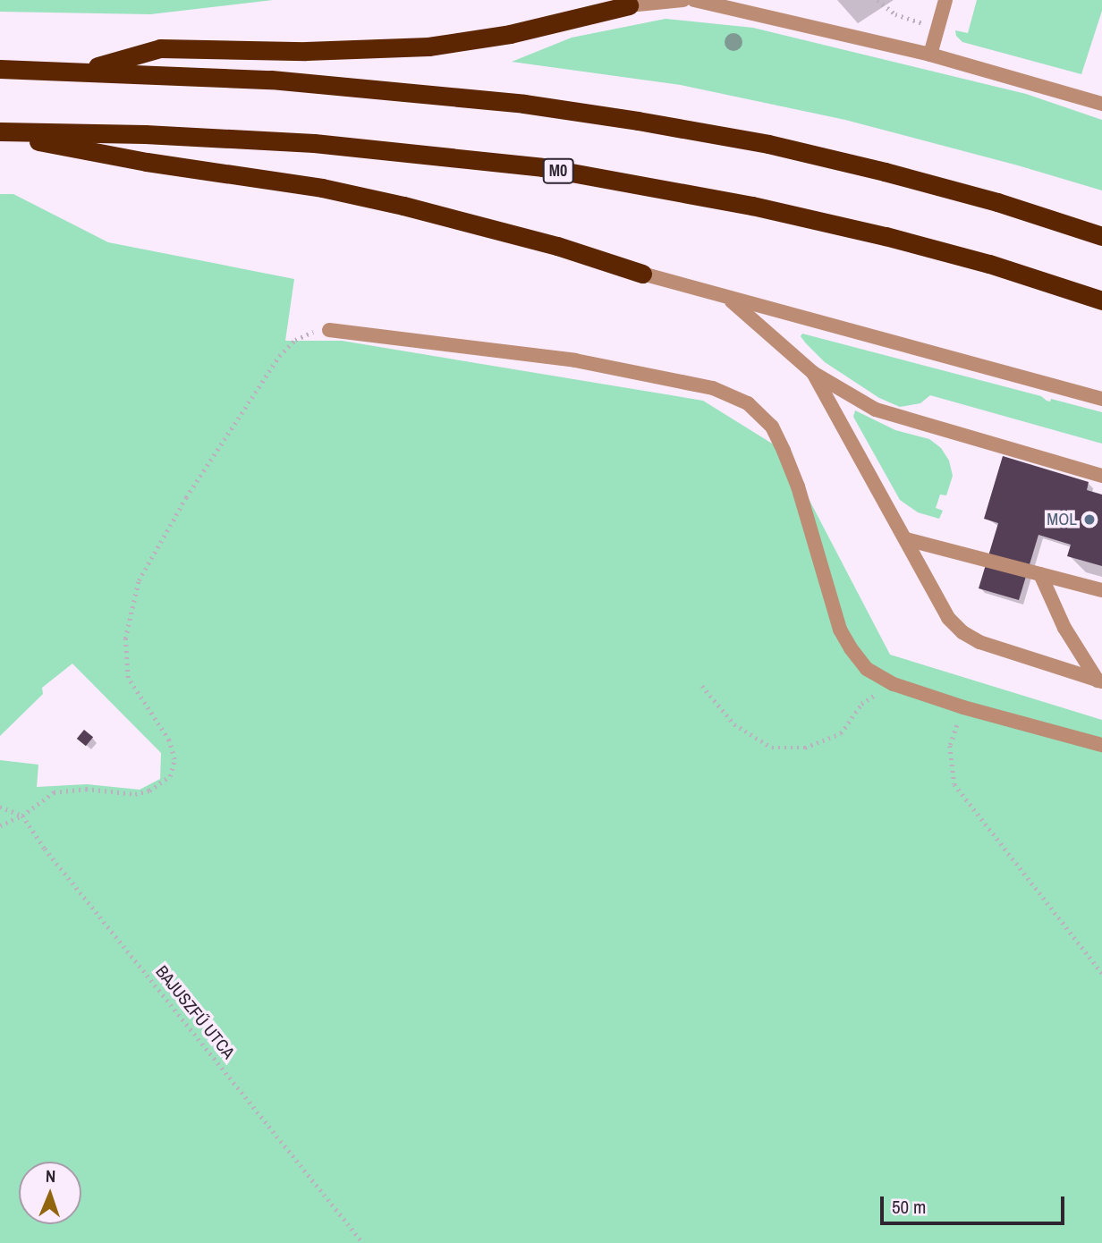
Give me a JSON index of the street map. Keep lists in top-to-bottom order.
{
  "streets": {
    "highway": ["M0"],
    "path": ["BAJUSZFŰ UTCA"]
  },
  "places": ["MOL"],
  "scale_bar": "50 m",
  "north": "top"
}
